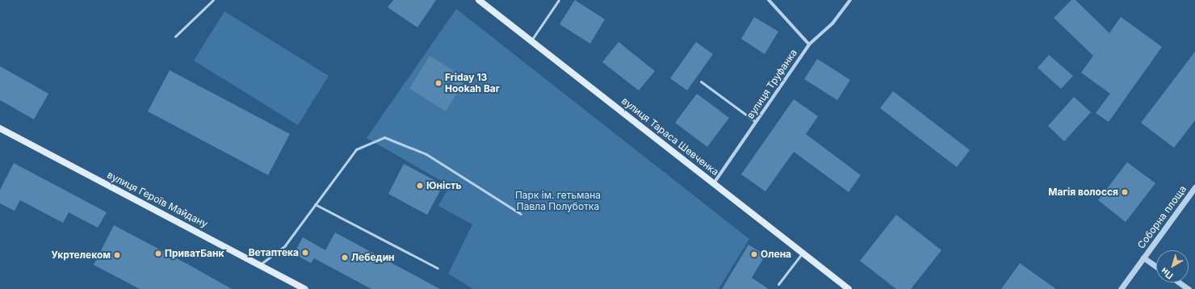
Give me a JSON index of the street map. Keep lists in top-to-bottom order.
{
  "streets": {
    "main road": ["вулиця Тараса Шевченка", "вулиця Героїв Майдану"],
    "street": ["вулиця Труфанка", "Соборна площа"]
  },
  "crossings": [
    ["вулиця Труфанка", "вулиця Тараса Шевченка"]
  ],
  "parks": ["Парк ім. гетьмана Павла Полуботка"],
  "places": [
    "Friday 13 Hookah Bar",
    "Юність",
    "Магія волосся",
    "Ветаптека",
    "ПриватБанк",
    "Олена",
    "Укртелеком",
    "Лебедин"
  ],
  "north": "bottom left"
}
